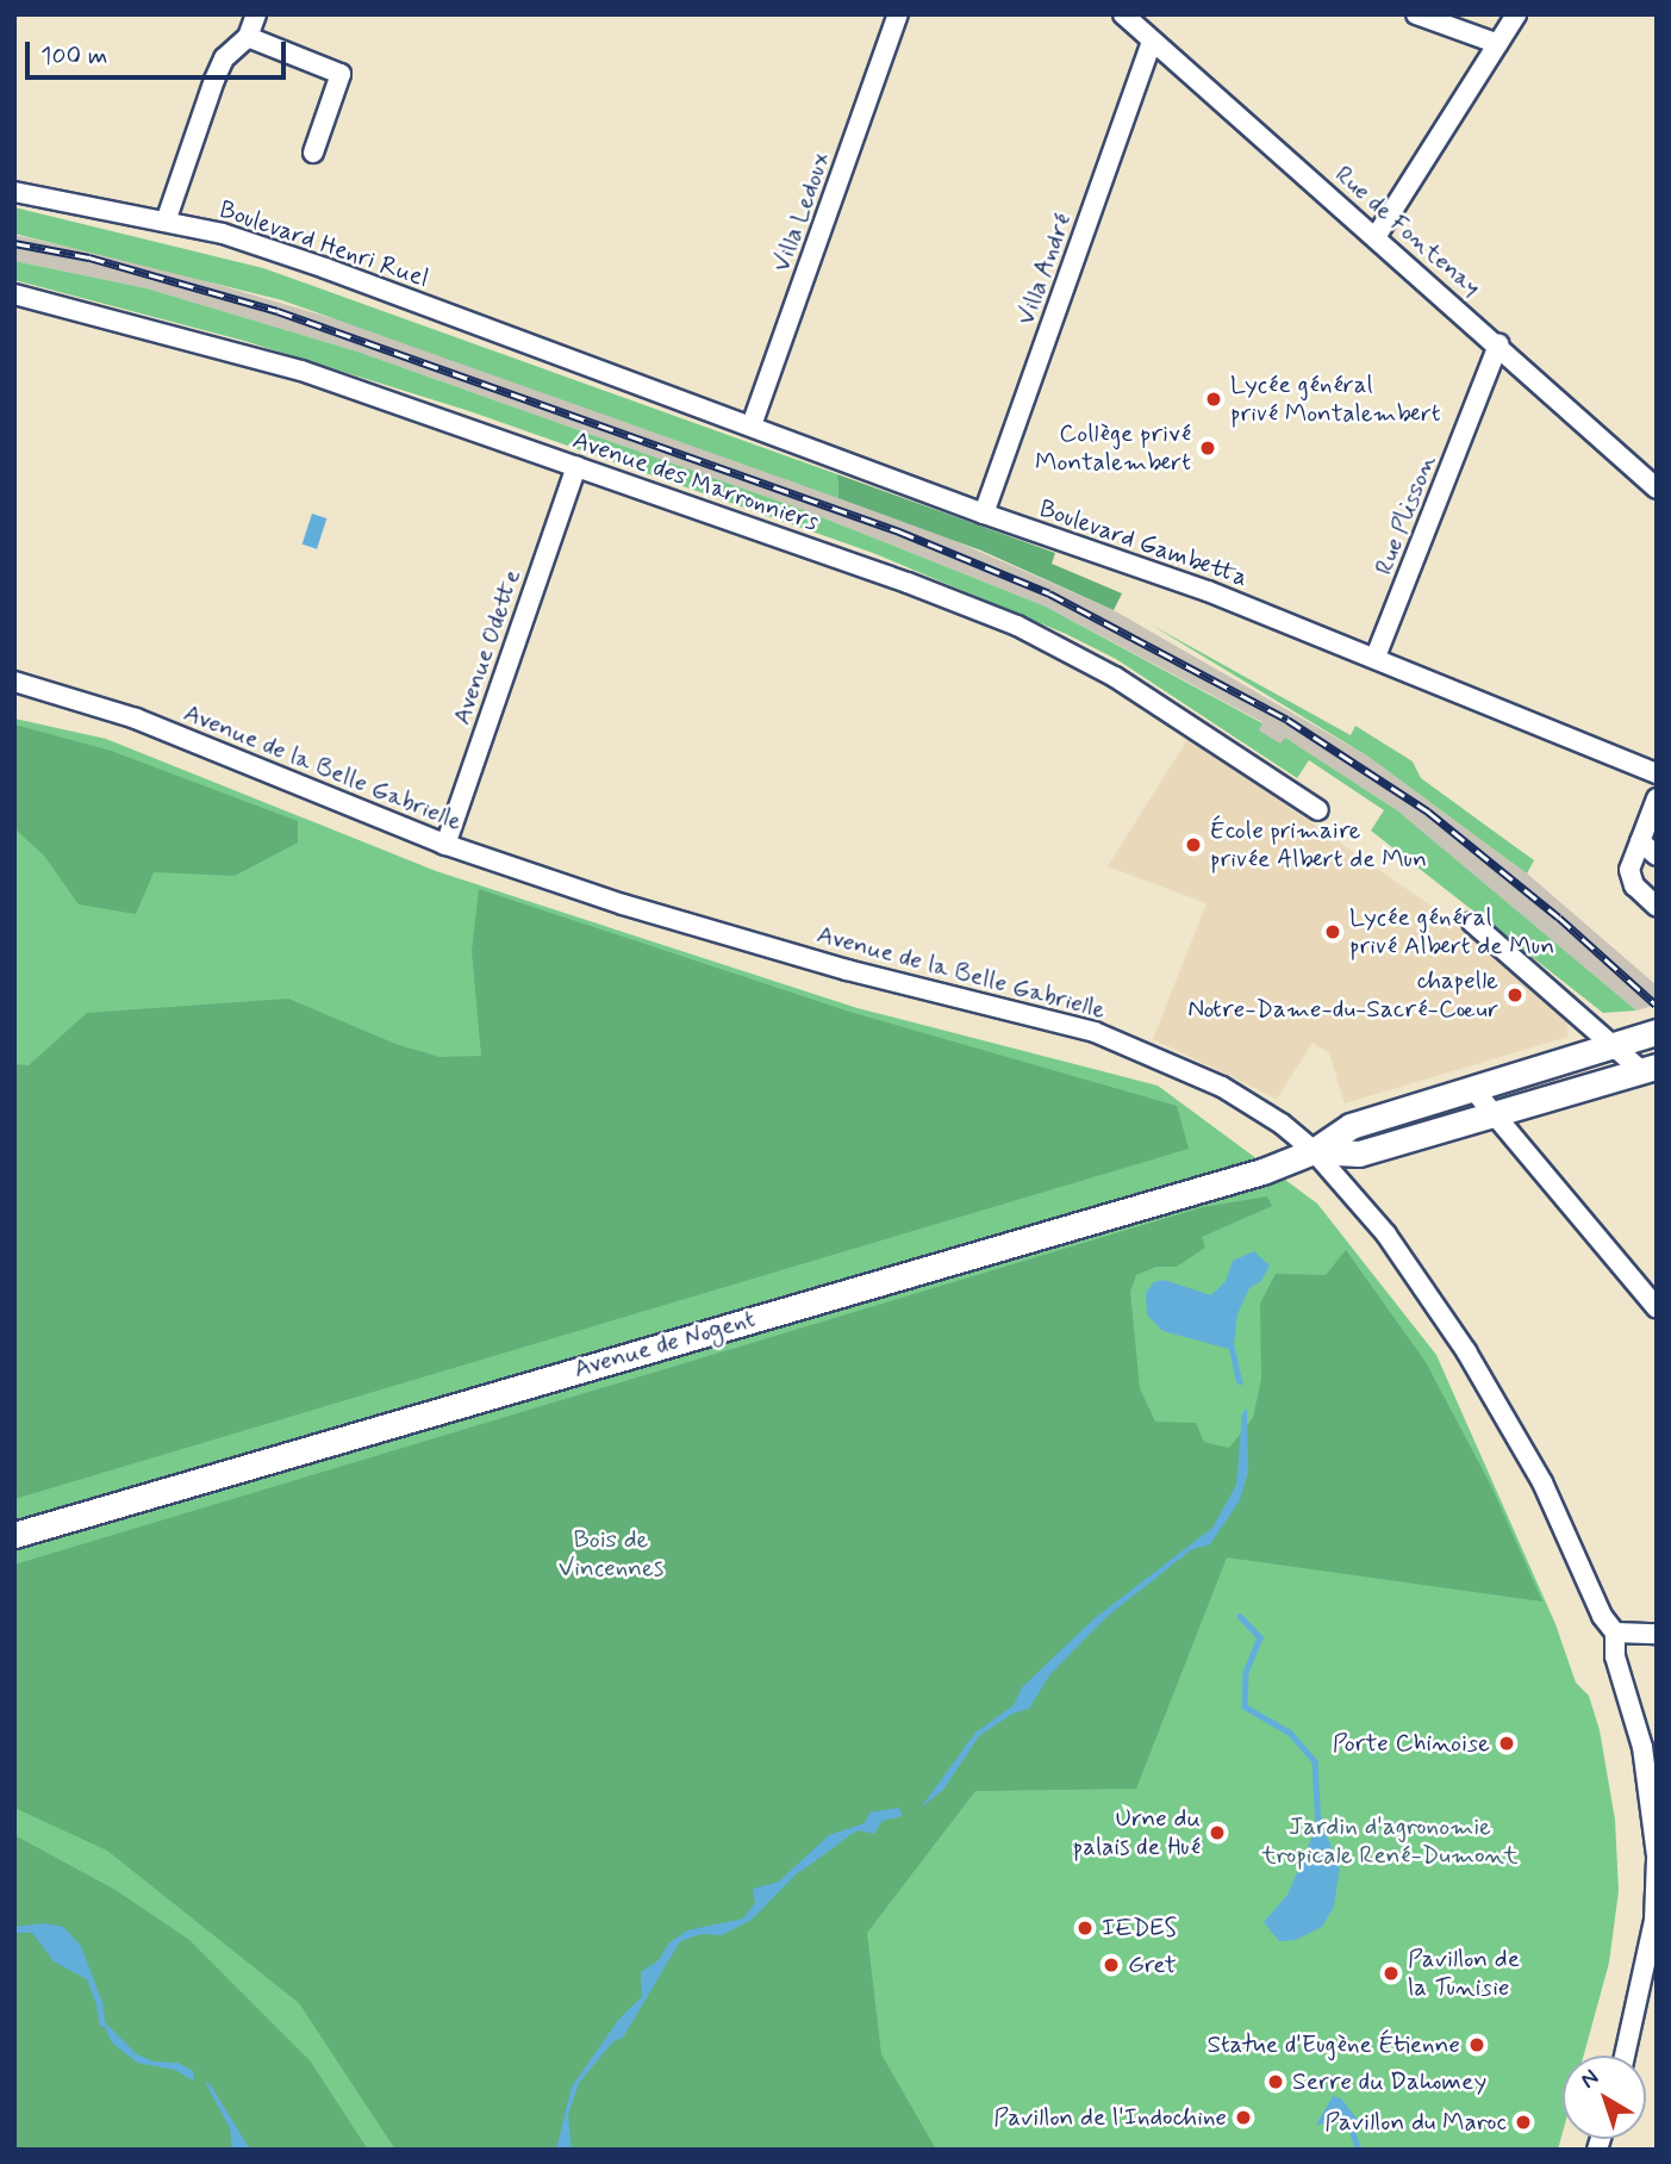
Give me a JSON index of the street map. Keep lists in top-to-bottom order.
{
  "streets": {
    "main road": ["Avenue de Nogent"],
    "street": [
      "Villa Ledoux",
      "Rue de Fontenay",
      "Boulevard Henri Ruel",
      "Villa André",
      "Avenue des Marronniers",
      "Rue Plisson",
      "Boulevard Gambetta",
      "Avenue Odette",
      "Avenue de la Belle Gabrielle"
    ]
  },
  "crossings": [
    ["Villa Ledoux", "Boulevard Gambetta"],
    ["Rue de Fontenay", "Villa André"],
    ["Rue de Fontenay", "Rue Plisson"],
    ["Boulevard Henri Ruel", "Boulevard Gambetta"],
    ["Villa André", "Boulevard Gambetta"],
    ["Avenue des Marronniers", "Avenue Odette"],
    ["Rue Plisson", "Boulevard Gambetta"],
    ["Avenue Odette", "Avenue de la Belle Gabrielle"],
    ["Avenue de la Belle Gabrielle", "Avenue de Nogent"]
  ],
  "parks": ["Bois de Vincennes", "Jardin d'agronomie tropicale René-Dumont"],
  "places": [
    "Lycée général privé Montalembert",
    "Collège privé Montalembert",
    "École primaire privée Albert de Mun",
    "Lycée général privé Albert de Mun",
    "chapelle Notre-Dame-du-Sacré-Cœur",
    "Porte Chinoise",
    "Urne du palais de Hué",
    "IEDES",
    "Gret",
    "Pavillon de la Tunisie",
    "Statue d'Eugène Étienne",
    "Serre du Dahomey",
    "Pavillon de l'Indochine",
    "Pavillon du Maroc"
  ],
  "scale_bar": "100 m",
  "north": "top left"
}
